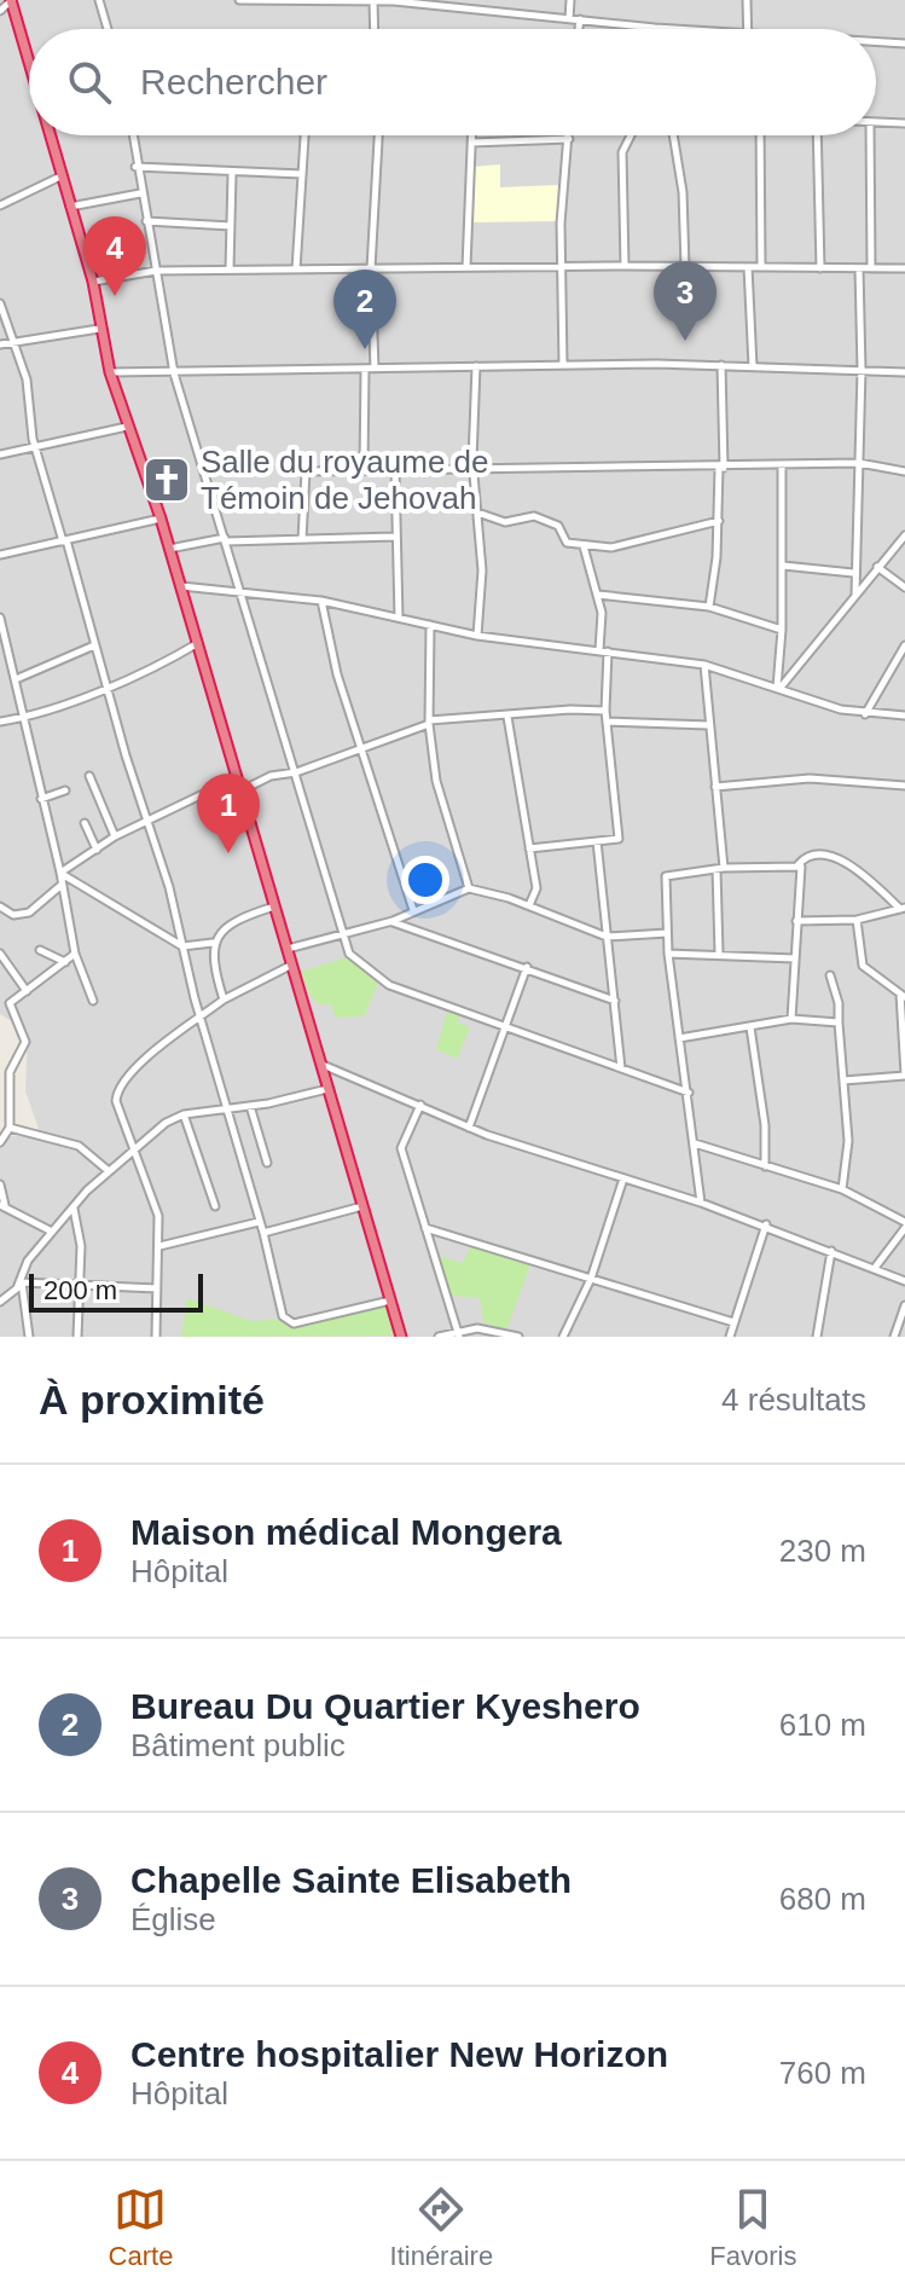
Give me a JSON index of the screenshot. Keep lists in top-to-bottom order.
{
  "places": {
    "church": ["Salle du royaume de Témoin de Jehovah"]
  },
  "scale_bar": "200 m",
  "page": {
    "search": "Rechercher",
    "pins": [
      "4",
      "3",
      "2",
      "1"
    ],
    "scale": "200 m",
    "heading": ["À proximité", "4 résultats"],
    "list": [
      {
        "mark": "1",
        "name": "Maison médical Mongera",
        "note": "Hôpital",
        "value": "230 m"
      },
      {
        "mark": "2",
        "name": "Bureau Du Quartier Kyeshero",
        "note": "Bâtiment public",
        "value": "610 m"
      },
      {
        "mark": "3",
        "name": "Chapelle Sainte Elisabeth",
        "note": "Église",
        "value": "680 m"
      },
      {
        "mark": "4",
        "name": "Centre hospitalier New Horizon",
        "note": "Hôpital",
        "value": "760 m"
      }
    ],
    "nav": ["Carte", "Itinéraire", "Favoris"]
  }
}
